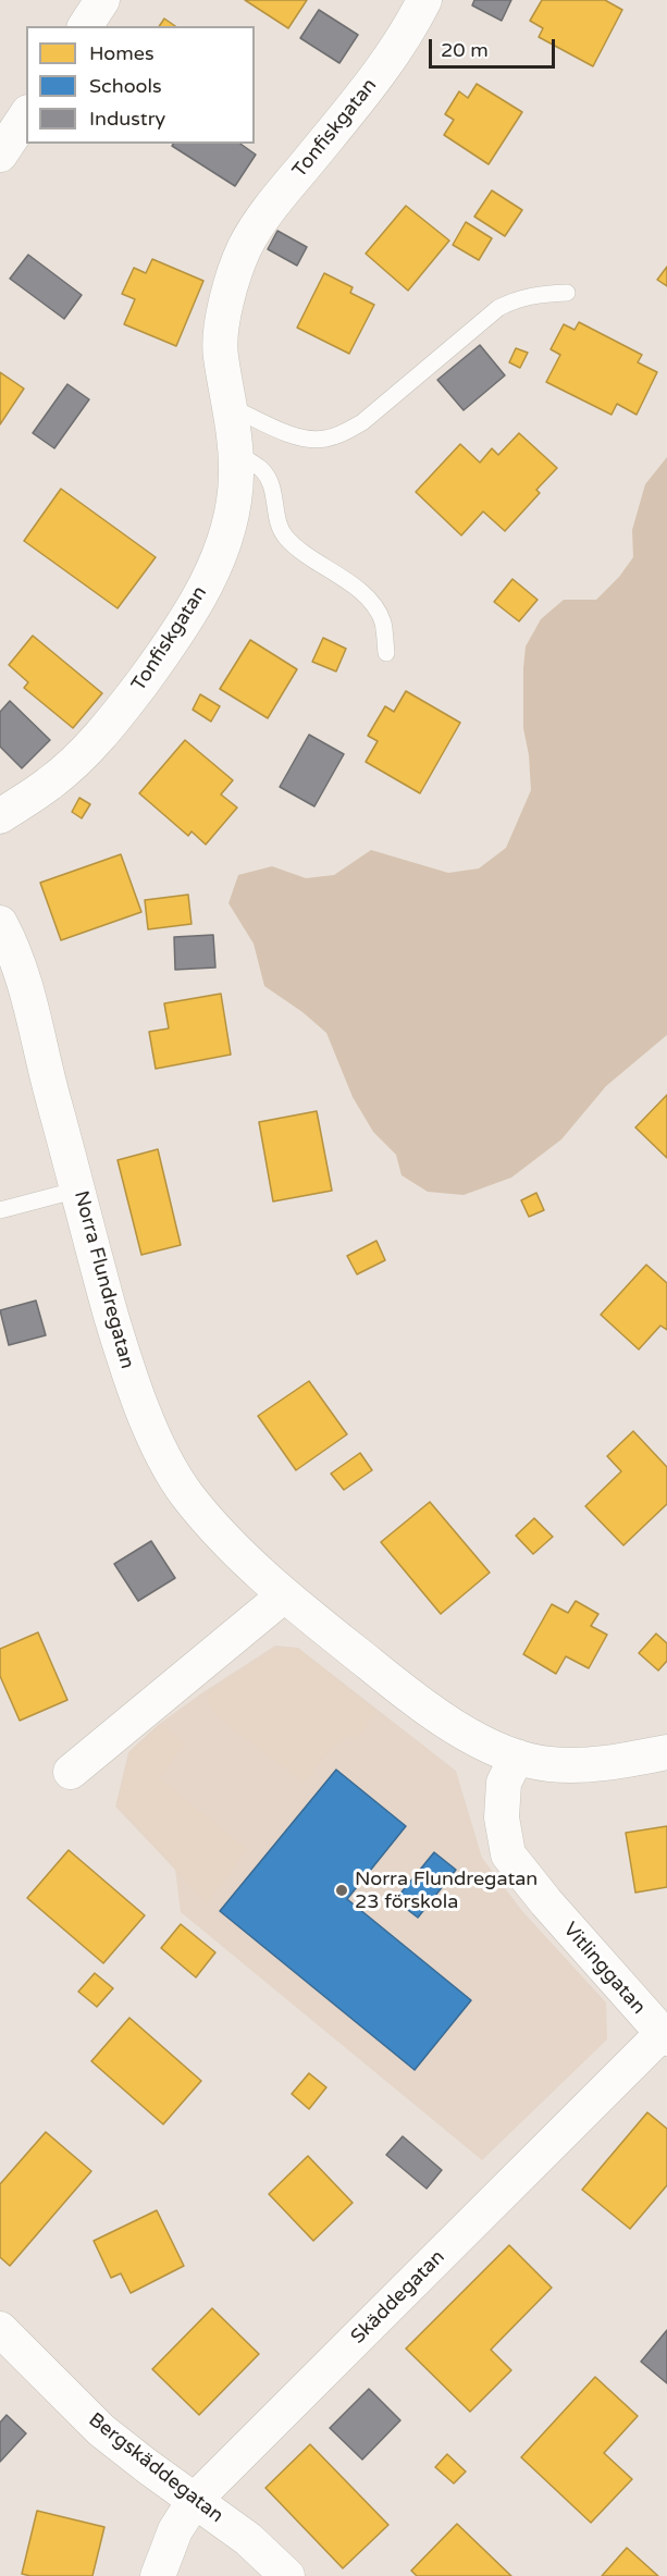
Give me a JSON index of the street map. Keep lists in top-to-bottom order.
{
  "streets": {
    "street": [
      "Tonfiskgatan",
      "Norra Flundregatan",
      "Vitlinggatan",
      "Skäddegatan",
      "Bergskäddegatan"
    ]
  },
  "crossings": [
    ["Norra Flundregatan", "Vitlinggatan"],
    ["Vitlinggatan", "Skäddegatan"],
    ["Skäddegatan", "Bergskäddegatan"]
  ],
  "places": ["Norra Flundregatan 23 förskola"],
  "legend": ["Homes", "Schools", "Industry"],
  "scale_bar": "20 m"
}
